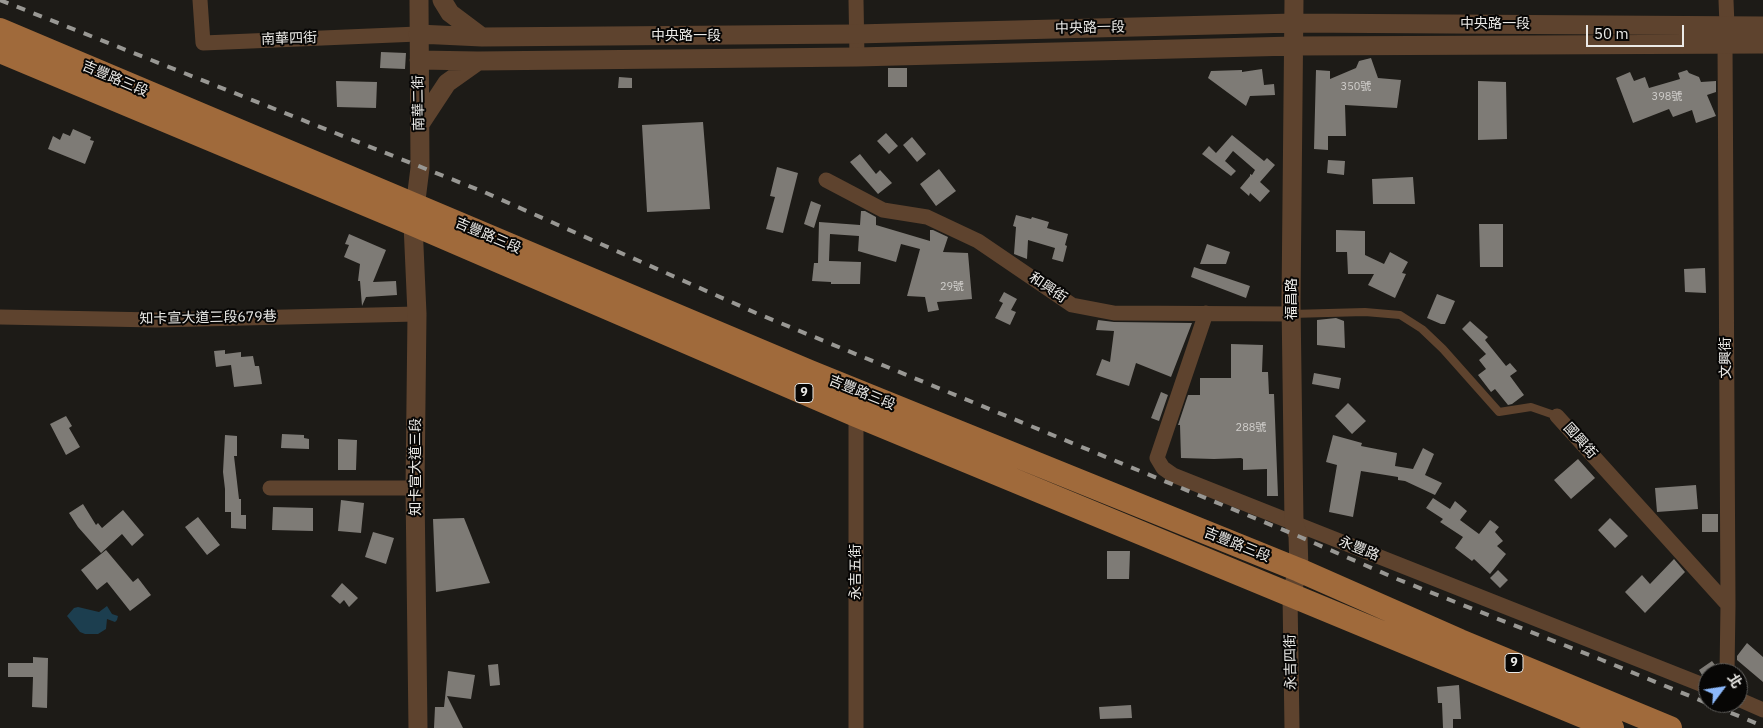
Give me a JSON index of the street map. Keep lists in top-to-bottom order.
{
  "streets": {
    "main road": ["吉豐路三段", "9"],
    "street": [
      "中央路一段",
      "南華四街",
      "南華二街",
      "和興街",
      "福昌路",
      "知卡宣大道三段679巷",
      "文興街",
      "國興街",
      "知卡宣大道三段",
      "永豐路",
      "永吉五街",
      "永吉四街"
    ]
  },
  "crossings": [
    ["中央路一段", "南華四街"],
    ["中央路一段", "南華二街"],
    ["中央路一段", "福昌路"],
    ["中央路一段", "文興街"],
    ["南華四街", "南華二街"],
    ["吉豐路三段", "南華二街"],
    ["吉豐路三段", "福昌路"],
    ["吉豐路三段", "知卡宣大道三段"],
    ["吉豐路三段", "永吉五街"],
    ["吉豐路三段", "永吉四街"],
    ["南華二街", "知卡宣大道三段"],
    ["和興街", "福昌路"],
    ["和興街", "國興街"],
    ["和興街", "永豐路"],
    ["福昌路", "國興街"],
    ["福昌路", "永豐路"],
    ["福昌路", "永吉四街"],
    ["知卡宣大道三段679巷", "知卡宣大道三段"],
    ["文興街", "國興街"]
  ],
  "house_numbers": [
    "350號",
    "398號",
    "29號",
    "288號"
  ],
  "scale_bar": "50 m",
  "north": "top right"
}
